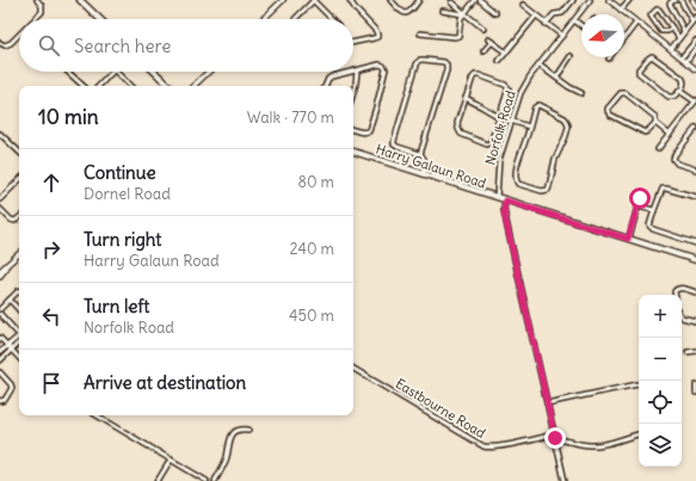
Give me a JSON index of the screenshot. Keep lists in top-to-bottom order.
{
  "streets": {
    "main road": ["Harry Galaun Road"],
    "street": ["Norfolk Road", "Eastbourne Road"]
  },
  "crossings": [
    ["Norfolk Road", "Harry Galaun Road"]
  ],
  "north": "left",
  "page": {
    "search": "Search here",
    "heading": ["10 min", "Walk · 770 m"],
    "list": [
      ["Continue", "Dornel Road", "80 m"],
      ["Turn right", "Harry Galaun Road", "240 m"],
      ["Turn left", "Norfolk Road", "450 m"],
      "Arrive at destination"
    ],
    "map_buttons": ["+", "−"]
  }
}
